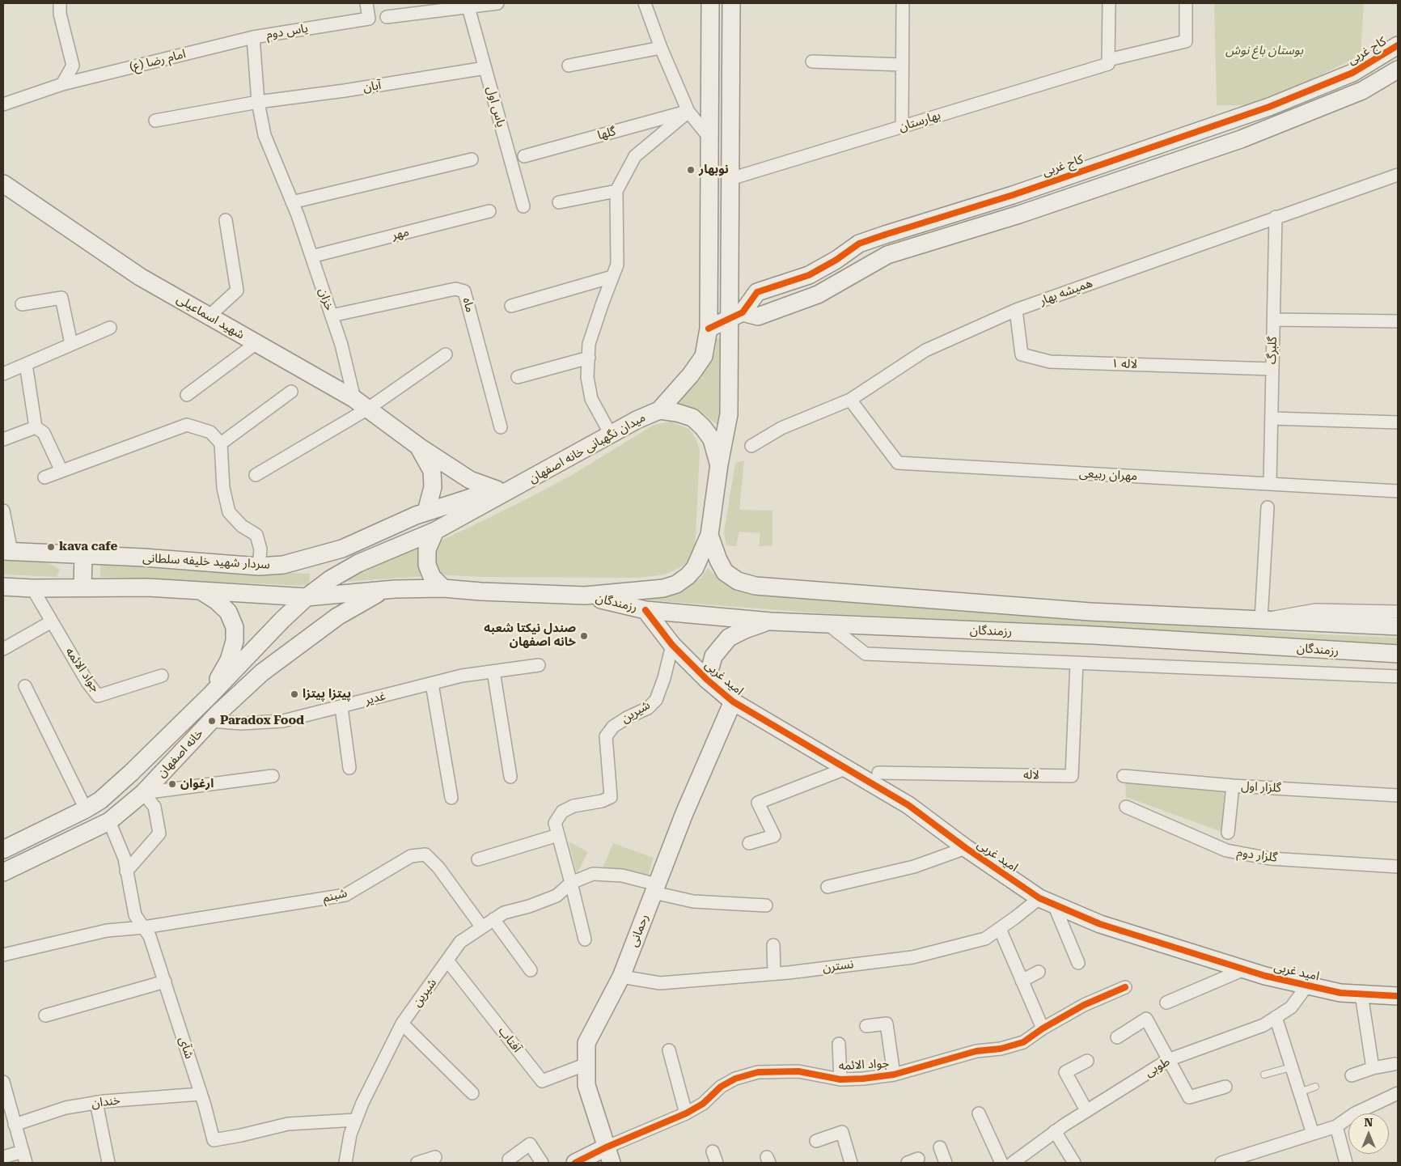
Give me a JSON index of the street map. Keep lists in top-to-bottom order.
{
  "streets": {
    "main road": [
      "کاج غربی",
      "شهید اسماعیلی",
      "میدان نگهبانی خانه اصفهان",
      "سردار شهید خلیفه سلطانی",
      "رزمندگان",
      "امید غربی",
      "خانه اصفهان",
      "رحمانی"
    ],
    "street": [
      "یاس دوم",
      "امام رضا (ع)",
      "آبان",
      "یاس اول",
      "بهارستان",
      "گلها",
      "مهر",
      "همیشه بهار",
      "خزان",
      "ماه",
      "گلبرگ",
      "لاله ۱",
      "مهران ربیعی",
      "جواد الائمه",
      "غدیر",
      "شیرین",
      "لاله",
      "گلزار اول",
      "گلزار دوم",
      "شبنم",
      "نسترن",
      "آفتاب",
      "شآی",
      "طوبی",
      "خندان"
    ]
  },
  "crossings": [
    ["یاس دوم", "امام رضا (ع)"],
    ["یاس دوم", "آبان"],
    ["یاس دوم", "خزان"],
    ["آبان", "یاس اول"],
    ["آبان", "خزان"],
    ["مهر", "خزان"],
    ["همیشه بهار", "گلبرگ"],
    ["همیشه بهار", "لاله ۱"],
    ["همیشه بهار", "مهران ربیعی"],
    ["خزان", "ماه"],
    ["خزان", "شهید اسماعیلی"],
    ["شهید اسماعیلی", "سردار شهید خلیفه سلطانی"],
    ["گلبرگ", "لاله ۱"],
    ["گلبرگ", "مهران ربیعی"],
    ["میدان نگهبانی خانه اصفهان", "سردار شهید خلیفه سلطانی"],
    ["میدان نگهبانی خانه اصفهان", "رزمندگان"],
    ["میدان نگهبانی خانه اصفهان", "خانه اصفهان"],
    ["رزمندگان", "امید غربی"],
    ["جواد الائمه", "رحمانی"],
    ["امید غربی", "شیرین"],
    ["امید غربی", "رحمانی"],
    ["امید غربی", "نسترن"],
    ["امید غربی", "طوبی"],
    ["غدیر", "خانه اصفهان"],
    ["شیرین", "شبنم"],
    ["شیرین", "رحمانی"],
    ["شیرین", "آفتاب"],
    ["شیرین", "شآی"],
    ["خانه اصفهان", "شآی"],
    ["شبنم", "شآی"],
    ["رحمانی", "نسترن"],
    ["رحمانی", "آفتاب"],
    ["شآی", "خندان"]
  ],
  "parks": ["بوستان باغ نوش"],
  "places": [
    "نوبهار",
    "kava cafe",
    "صندل نیکتا شعبه خانه اصفهان",
    "پیتزا پیتزا",
    "Paradox Food",
    "ارغوان"
  ],
  "north": "top"
}
